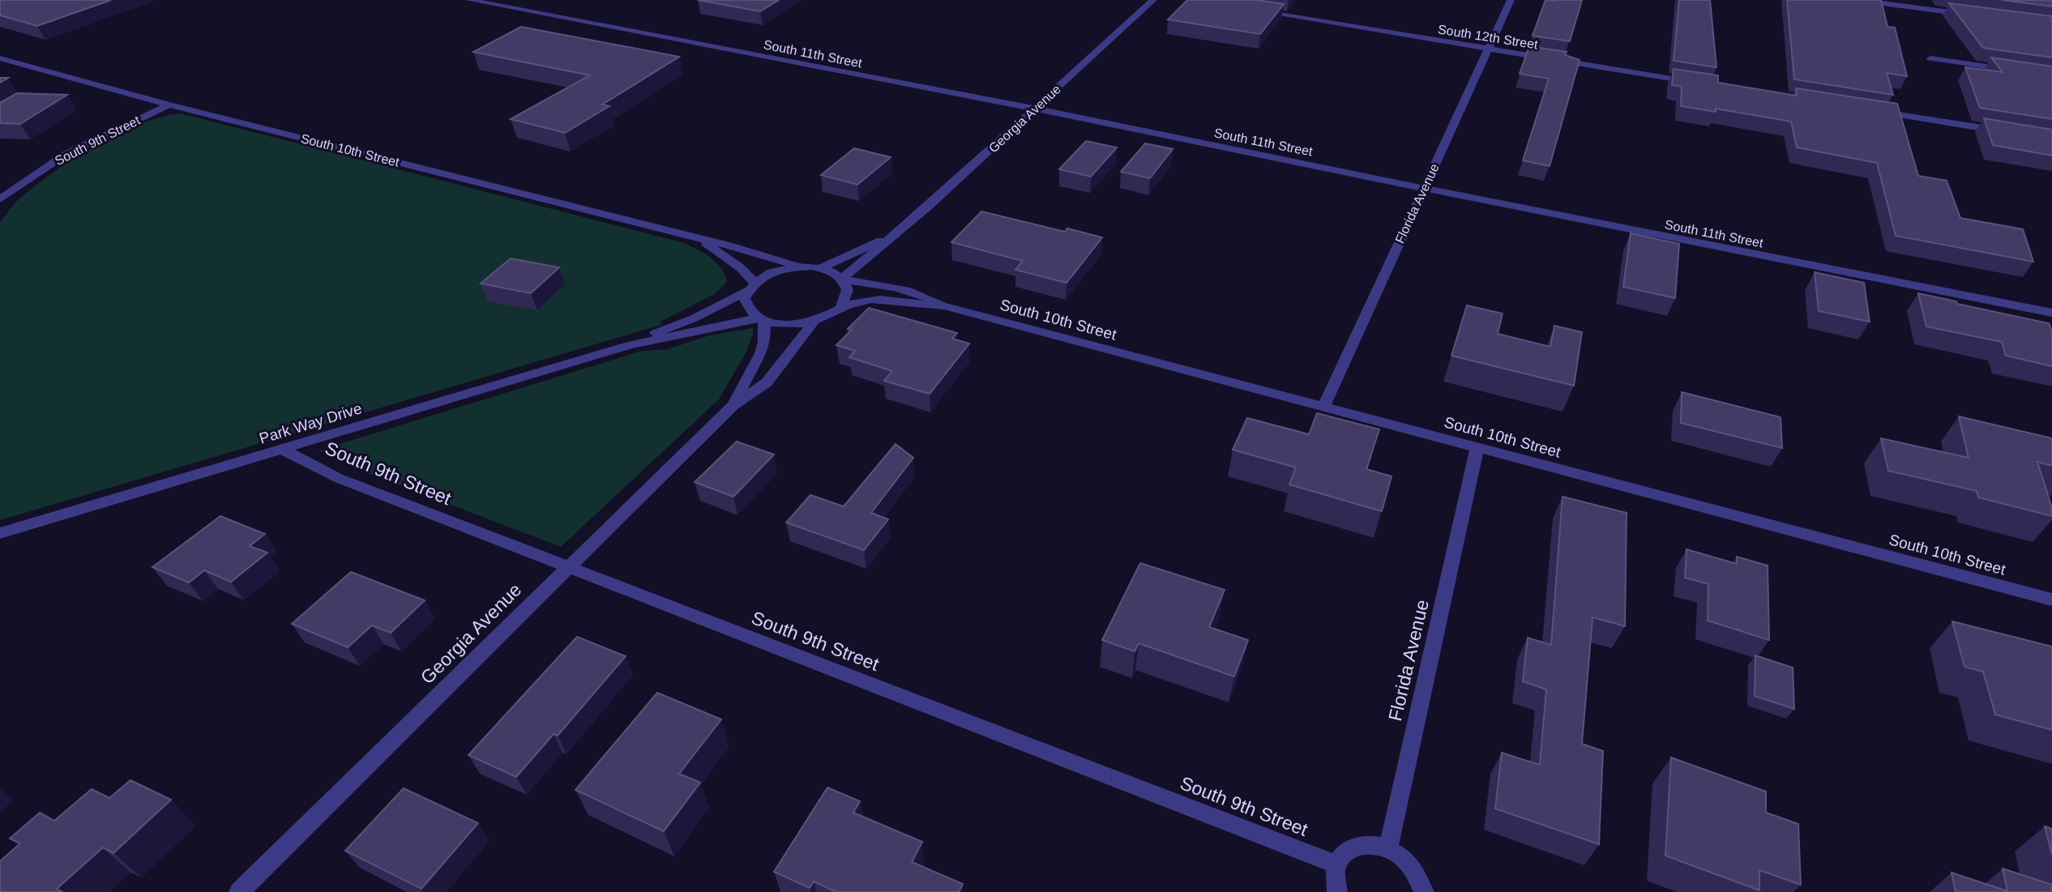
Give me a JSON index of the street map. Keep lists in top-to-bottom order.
{
  "streets": {
    "street": [
      "South 12th Street",
      "South 11th Street",
      "Georgia Avenue",
      "South 9th Street",
      "South 10th Street",
      "Florida Avenue",
      "Park Way Drive"
    ]
  },
  "crossings": [
    ["South 12th Street", "Florida Avenue"],
    ["South 11th Street", "Georgia Avenue"],
    ["South 11th Street", "Florida Avenue"],
    ["Georgia Avenue", "South 9th Street"],
    ["Georgia Avenue", "South 10th Street"],
    ["Georgia Avenue", "Park Way Drive"],
    ["South 9th Street", "South 10th Street"],
    ["South 9th Street", "Park Way Drive"],
    ["South 10th Street", "Florida Avenue"],
    ["South 10th Street", "Park Way Drive"]
  ]
}
